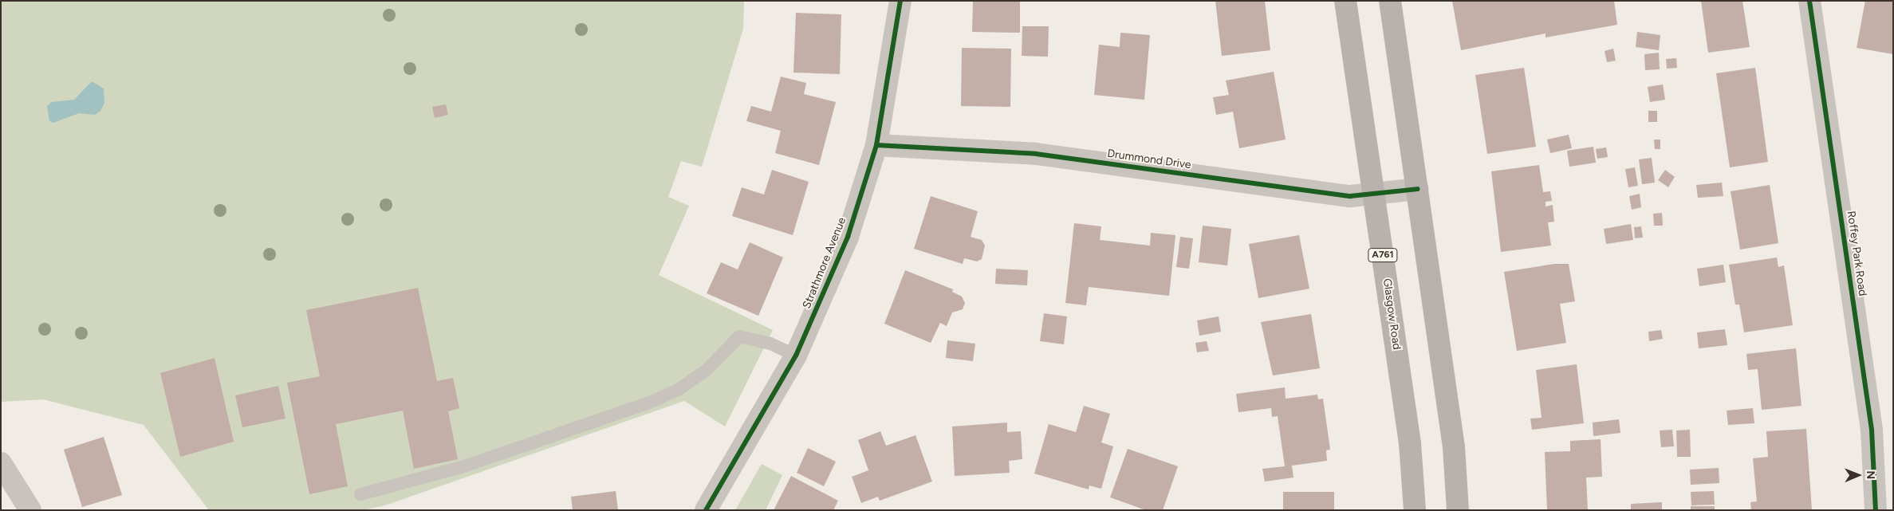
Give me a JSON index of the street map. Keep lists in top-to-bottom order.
{
  "streets": {
    "main road": ["A761", "Glasgow Road"],
    "street": ["Drummond Drive", "Roffey Park Road", "Strathmore Avenue"]
  },
  "crossings": [
    ["Drummond Drive", "Strathmore Avenue"],
    ["Drummond Drive", "Glasgow Road"]
  ],
  "north": "right"
}
